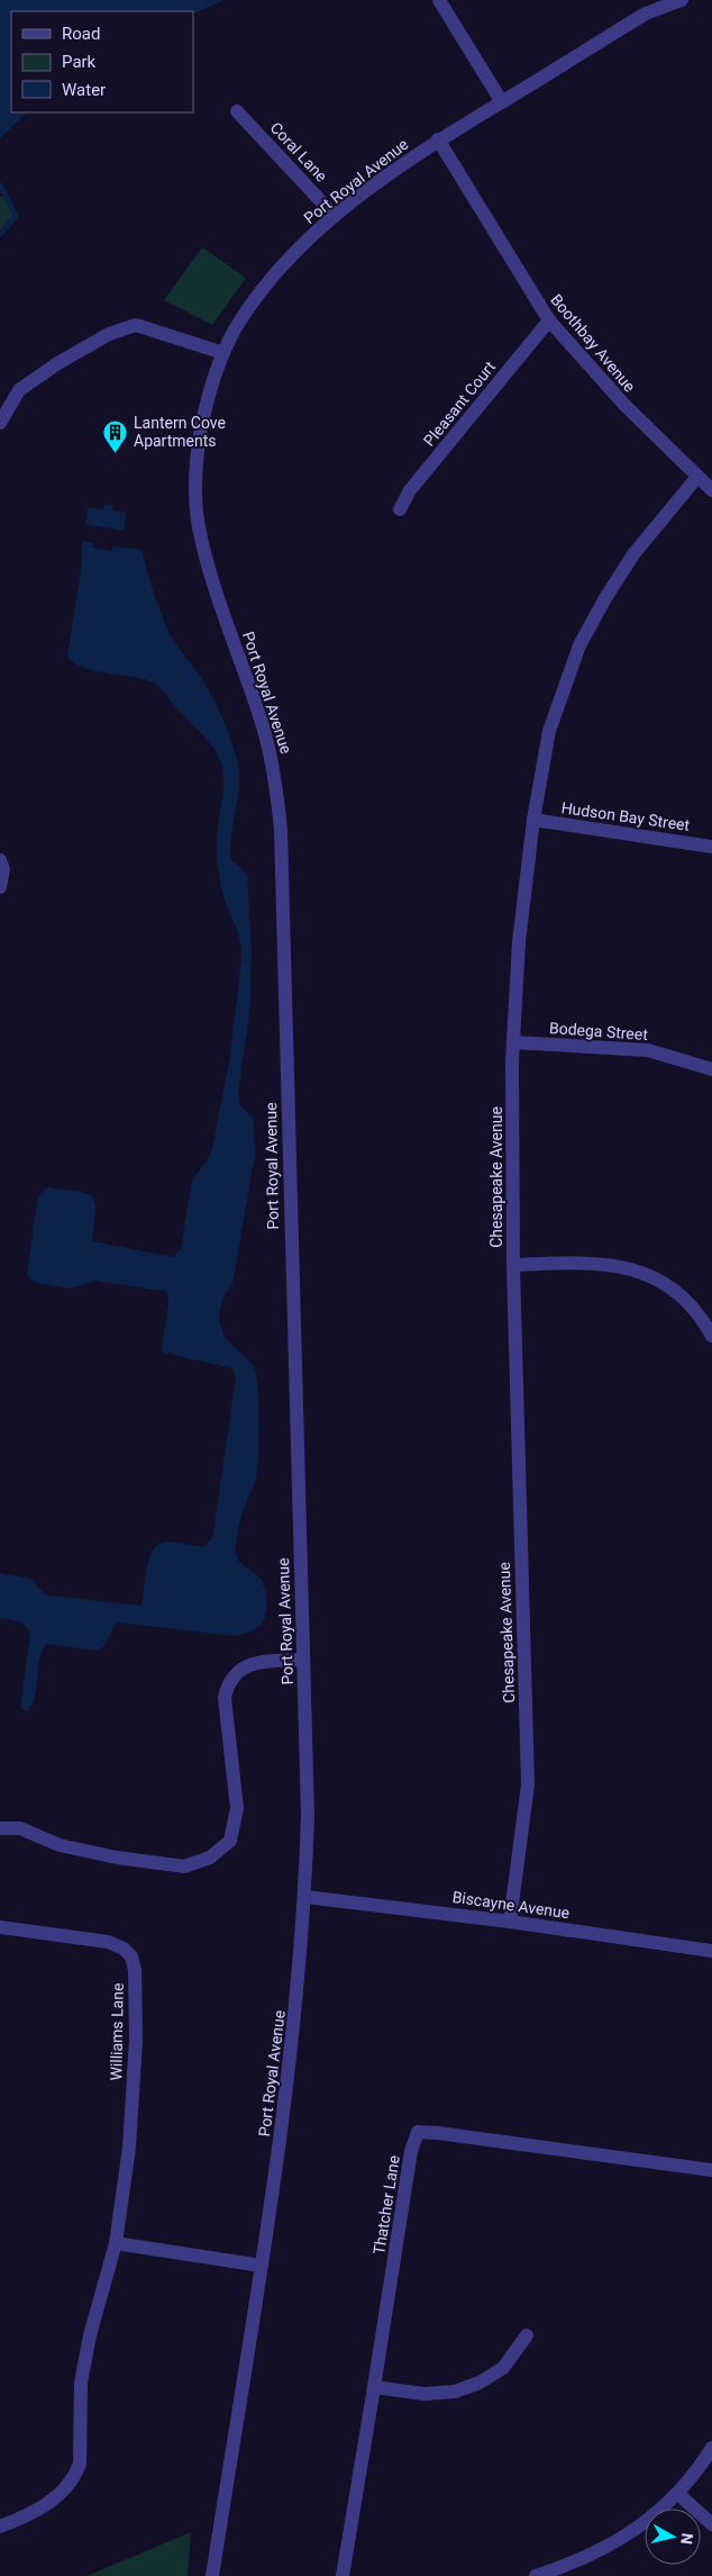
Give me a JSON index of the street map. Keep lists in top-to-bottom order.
{
  "streets": {
    "street": [
      "Coral Lane",
      "Port Royal Avenue",
      "Boothbay Avenue",
      "Pleasant Court",
      "Hudson Bay Street",
      "Bodega Street",
      "Chesapeake Avenue",
      "Biscayne Avenue",
      "Williams Lane",
      "Thatcher Lane"
    ]
  },
  "crossings": [
    ["Coral Lane", "Port Royal Avenue"],
    ["Port Royal Avenue", "Boothbay Avenue"],
    ["Port Royal Avenue", "Biscayne Avenue"],
    ["Boothbay Avenue", "Pleasant Court"],
    ["Boothbay Avenue", "Chesapeake Avenue"],
    ["Hudson Bay Street", "Chesapeake Avenue"],
    ["Bodega Street", "Chesapeake Avenue"],
    ["Chesapeake Avenue", "Biscayne Avenue"]
  ],
  "places": {
    "building": ["Lantern Cove Apartments"]
  },
  "legend": ["Road", "Park", "Water"],
  "north": "right"
}
